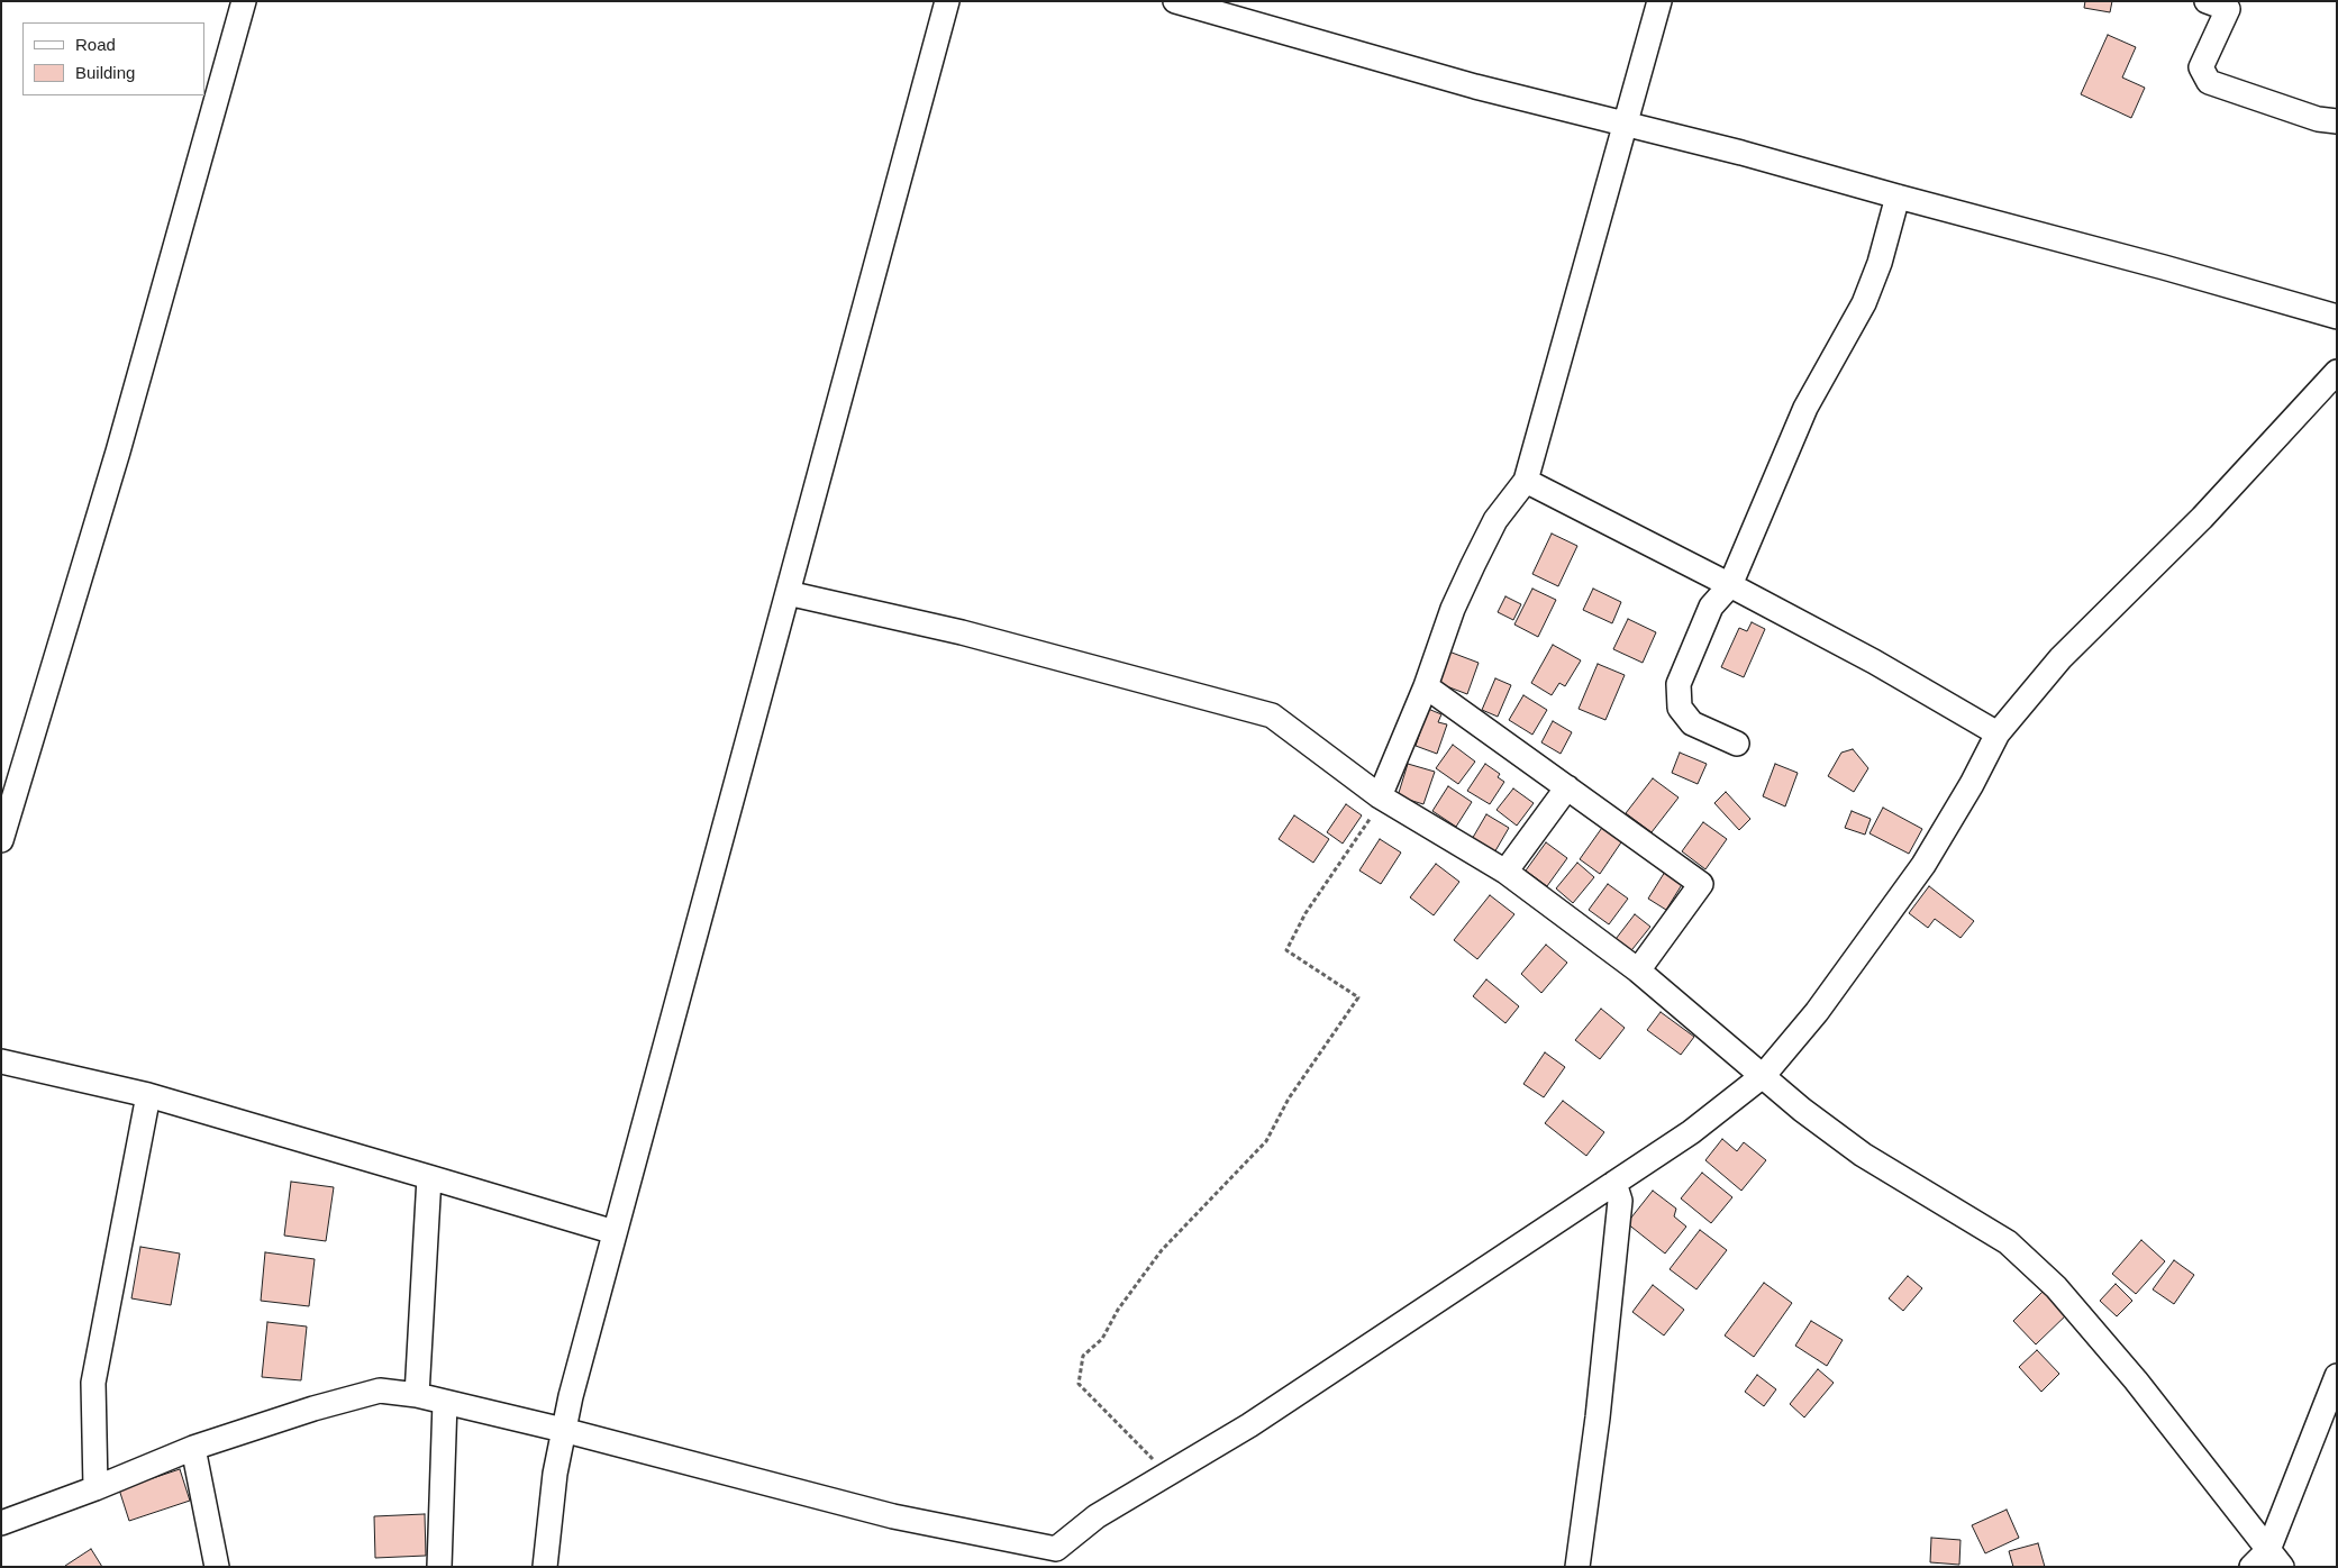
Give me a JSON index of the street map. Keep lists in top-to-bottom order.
{
  "legend": ["Road", "Building"]
}
